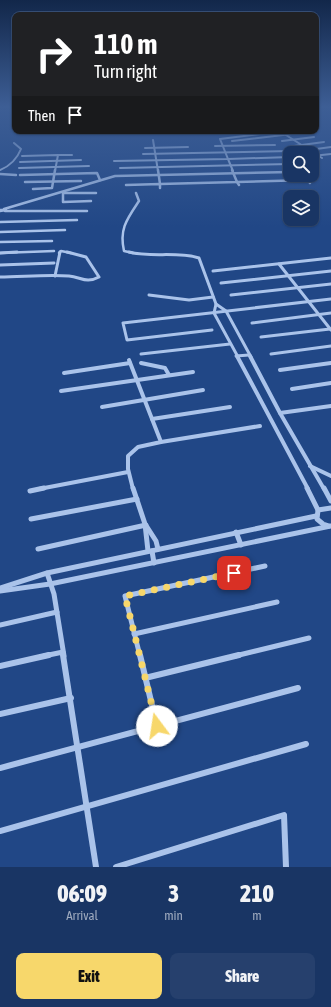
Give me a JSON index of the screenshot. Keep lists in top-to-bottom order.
{
  "page": {
    "turn": ["110 m", "Turn right"],
    "then": "Then",
    "eta": [
      "06:09",
      "Arrival",
      "3",
      "min",
      "210",
      "m"
    ],
    "buttons": ["Exit", "Share"]
  }
}
